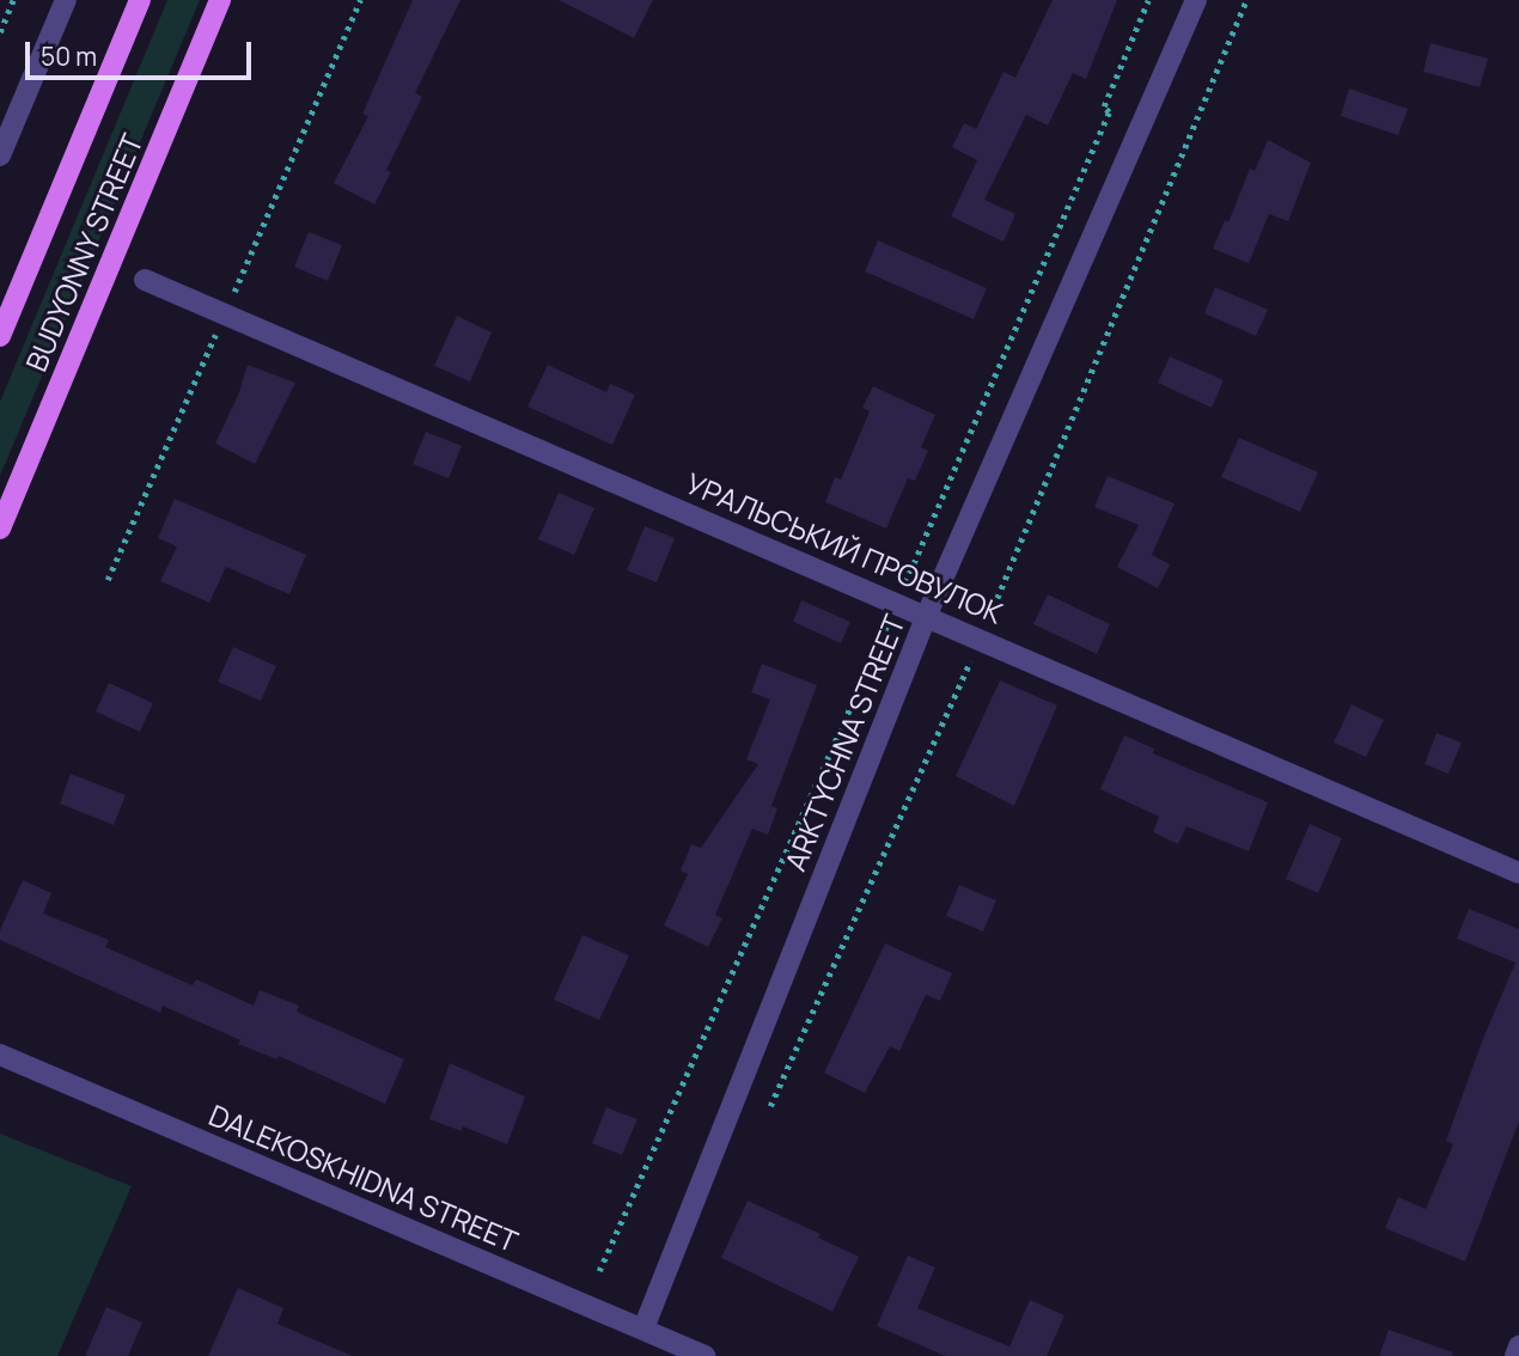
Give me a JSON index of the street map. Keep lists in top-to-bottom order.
{
  "streets": {
    "main road": ["BUDYONNY STREET"],
    "street": ["УРАЛЬСЬКИЙ ПРОВУЛОК", "ARKTYCHNA STREET", "DALEKOSKHIDNA STREET"]
  },
  "crossings": [
    ["УРАЛЬСЬКИЙ ПРОВУЛОК", "ARKTYCHNA STREET"],
    ["ARKTYCHNA STREET", "DALEKOSKHIDNA STREET"]
  ],
  "scale_bar": "50 m"
}
